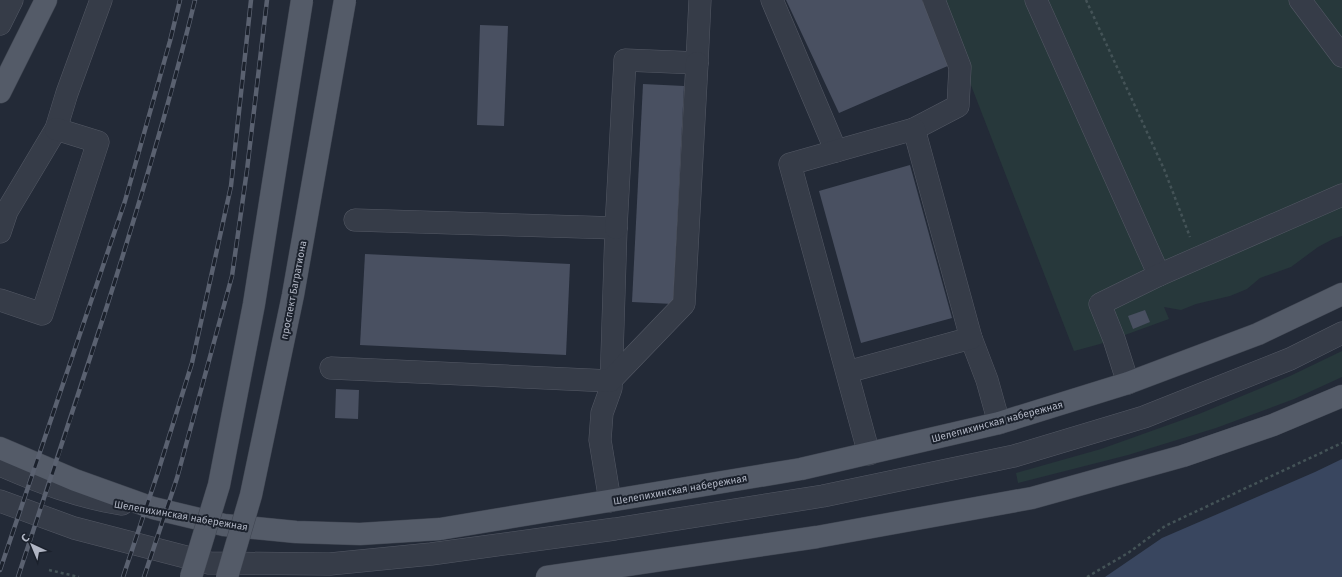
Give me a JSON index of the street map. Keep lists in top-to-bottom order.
{
  "streets": {
    "main road": ["проспект Багратиона", "Шелепихинская набережная"]
  },
  "north": "top left"
}
